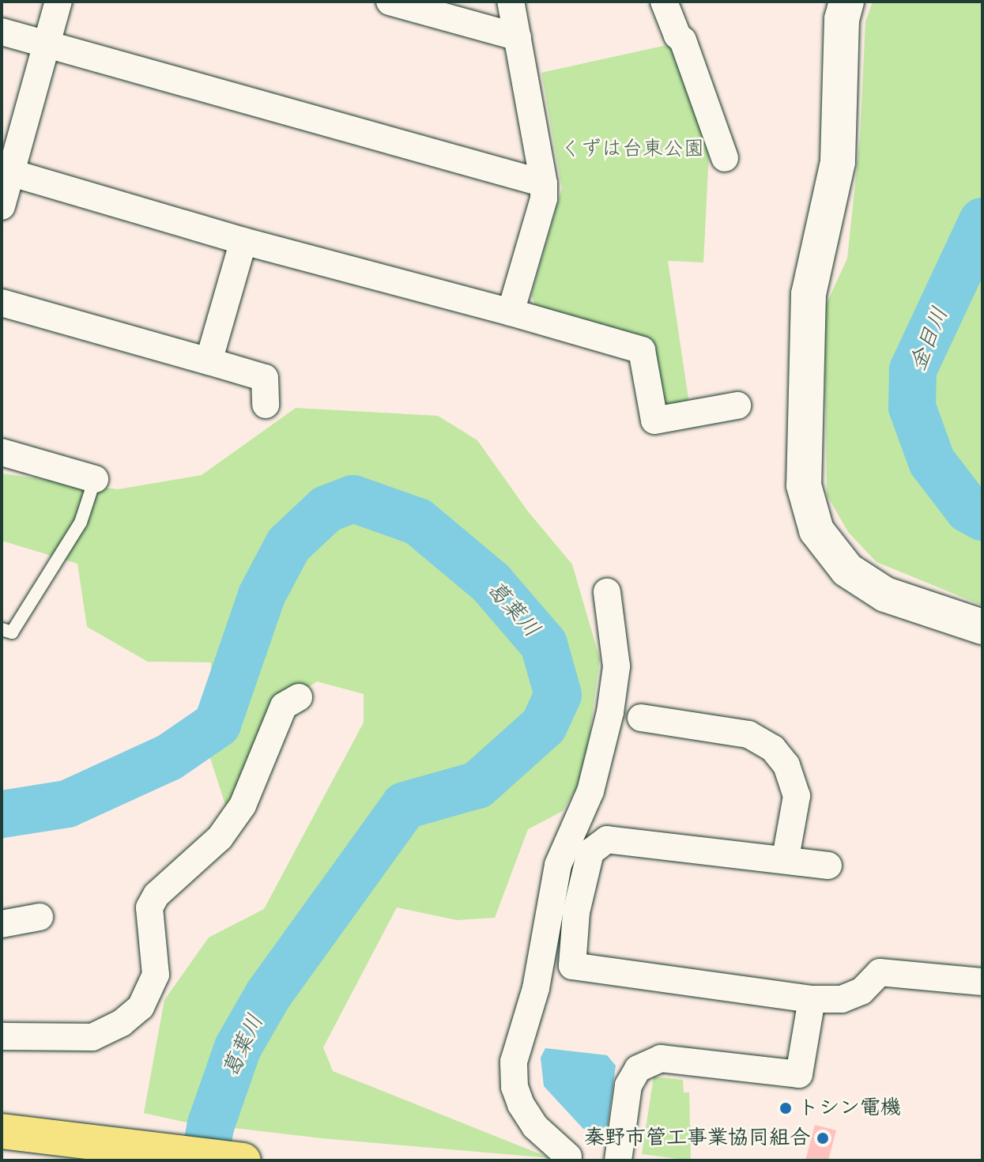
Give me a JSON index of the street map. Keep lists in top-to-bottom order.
{
  "water": ["金目川", "葛葉川"],
  "parks": ["くずは台東公園"],
  "places": ["トシン電機", "秦野市管工事業協同組合"]
}
